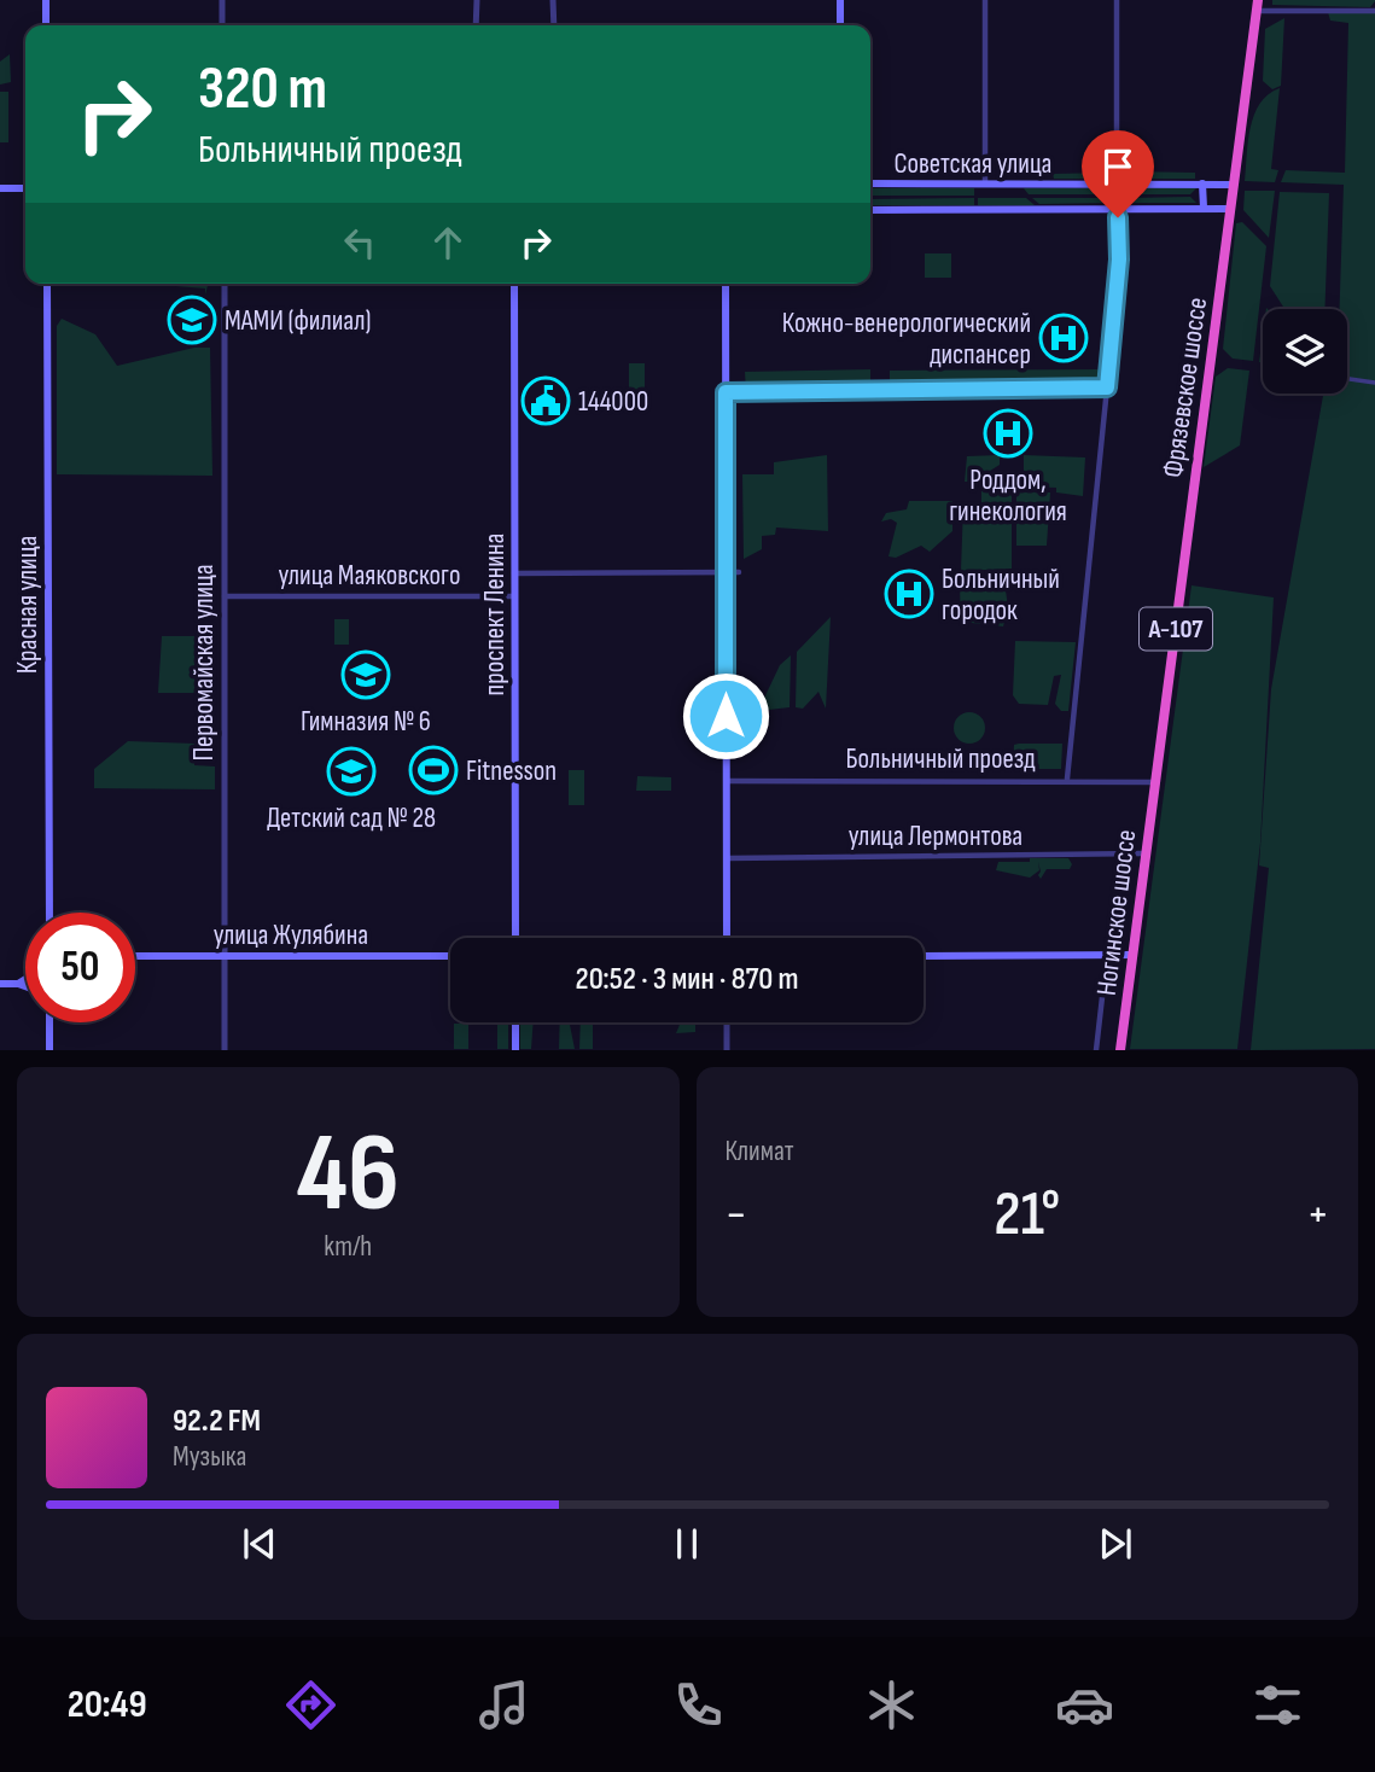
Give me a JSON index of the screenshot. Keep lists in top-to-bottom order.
{
  "streets": {
    "highway": ["Фрязевское шоссе", "А-107", "Ногинское шоссе"],
    "main road": [
      "Советская улица",
      "Красная улица",
      "проспект Ленина",
      "улица Жулябина"
    ],
    "street": [
      "улица Маяковского",
      "Первомайская улица",
      "Больничный проезд",
      "улица Лермонтова"
    ]
  },
  "crossings": [
    ["Советская улица", "Фрязевское шоссе"],
    ["Фрязевское шоссе", "Больничный проезд"],
    ["Фрязевское шоссе", "Ногинское шоссе"],
    ["улица Маяковского", "проспект Ленина"],
    ["улица Маяковского", "Первомайская улица"],
    ["Первомайская улица", "улица Жулябина"],
    ["Больничный проезд", "Ногинское шоссе"],
    ["улица Лермонтова", "Ногинское шоссе"]
  ],
  "places": {
    "school or university": ["МАМИ (филиал)", "Гимназия № 6", "Детский сад № 28"],
    "hospital": ["Кожно-венерологический диспансер", "Роддом, гинекология", "Больничный городок"],
    "public building": ["144000"],
    "sports": ["Fitnesson"]
  },
  "page": {
    "turn": ["320 m", "Больничный проезд"],
    "limit": "50",
    "trip": "20:52 · 3 мин · 870 m",
    "tile": [
      ["46", "km/h"],
      "Климат"
    ],
    "heat": ["−", "21°", "+"],
    "song": ["92.2 FM", "Музыка"],
    "tabs": "20:49"
  }
}
